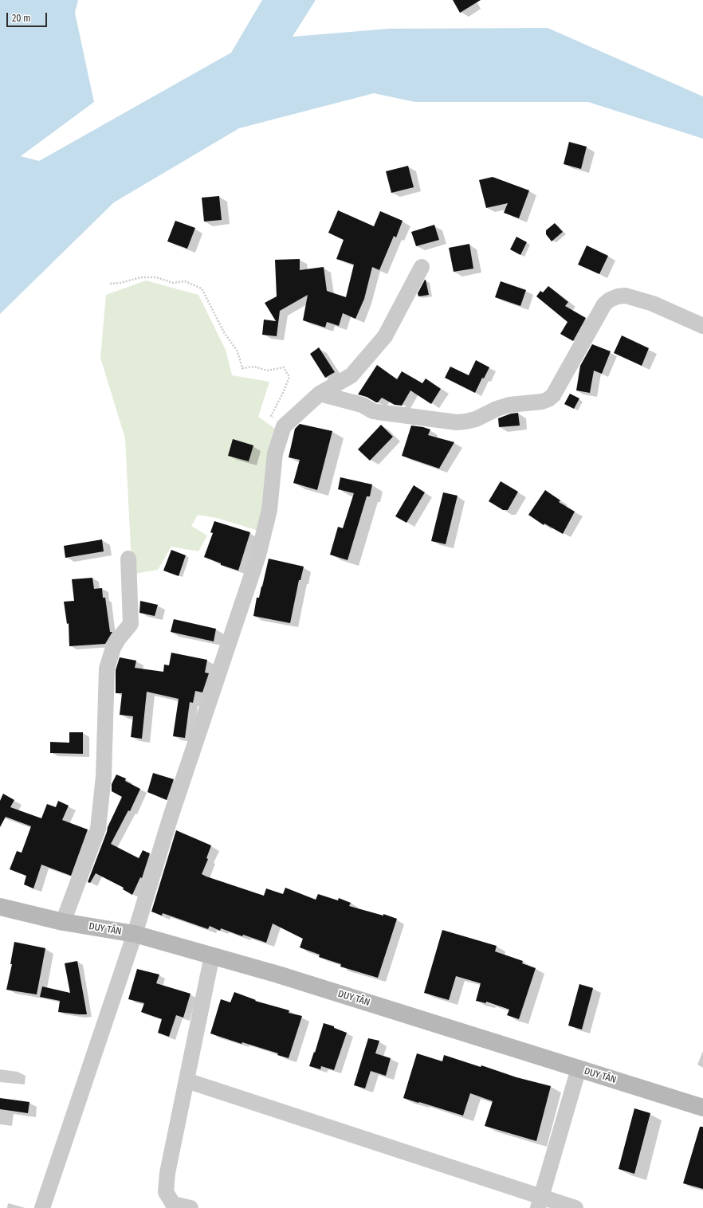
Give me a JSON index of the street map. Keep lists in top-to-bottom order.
{
  "streets": {
    "street": ["DUY TÂN"]
  },
  "scale_bar": "20 m"
}
